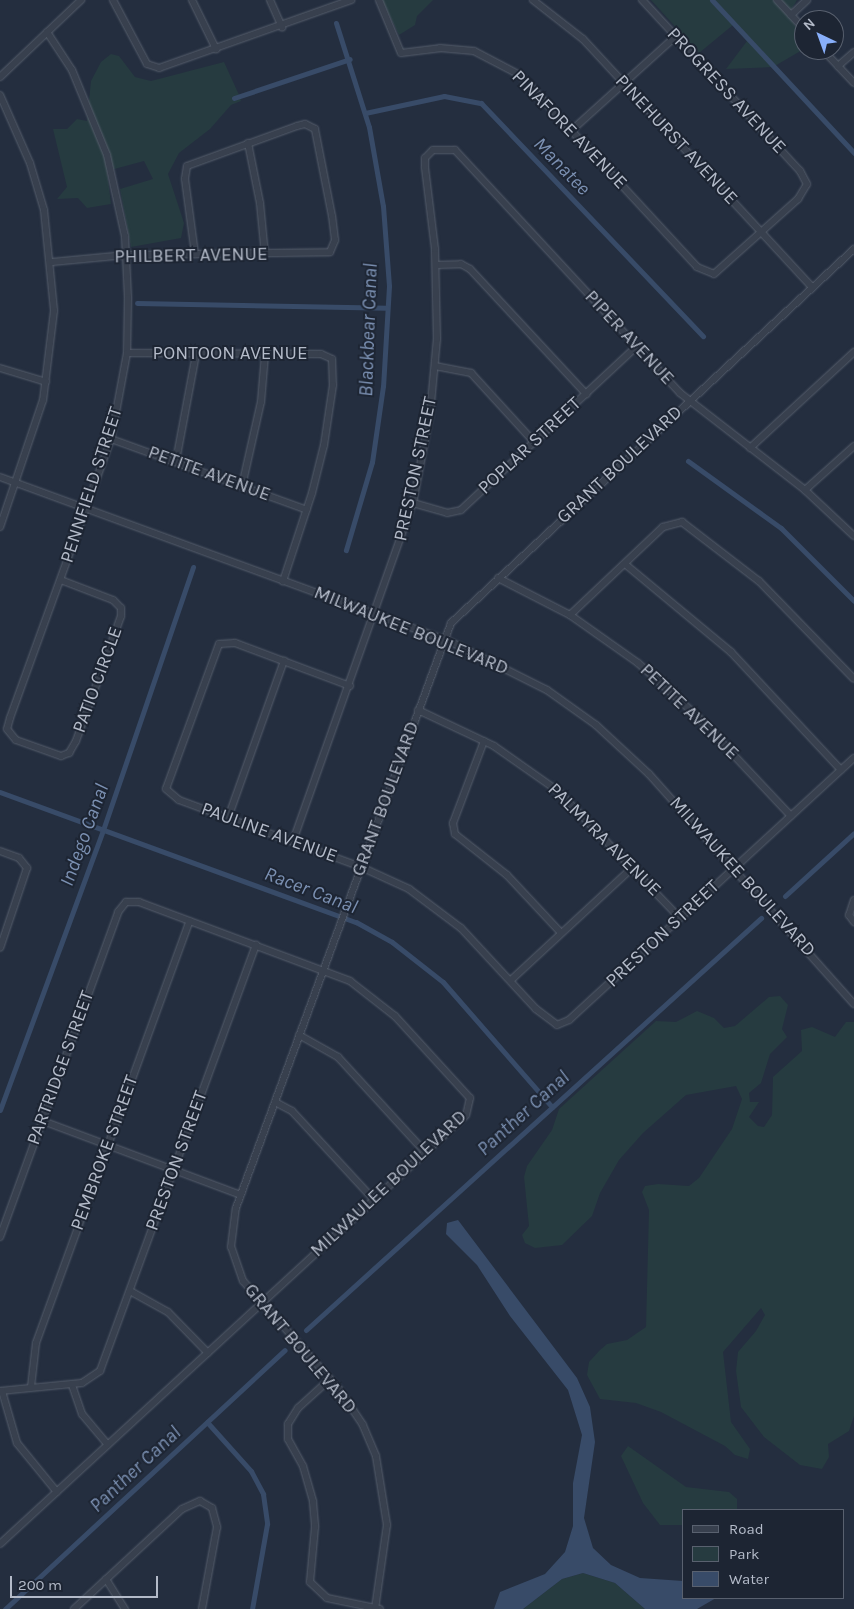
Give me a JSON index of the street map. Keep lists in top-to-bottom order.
{
  "streets": {
    "street": [
      "PROGRESS AVENUE",
      "PINAFORE AVENUE",
      "PINEHURST AVENUE",
      "PHILBERT AVENUE",
      "PIPER AVENUE",
      "PONTOON AVENUE",
      "POPLAR STREET",
      "GRANT BOULEVARD",
      "PRESTON STREET",
      "PETITE AVENUE",
      "PENNFIELD STREET",
      "MILWAUKEE BOULEVARD",
      "PATIO CIRCLE",
      "PAULINE AVENUE",
      "PALMYRA AVENUE",
      "PARTRIDGE STREET",
      "PEMBROKE STREET",
      "MILWAULEE BOULEVARD"
    ]
  },
  "crossings": [
    ["PROGRESS AVENUE", "PINAFORE AVENUE"],
    ["PROGRESS AVENUE", "PINEHURST AVENUE"],
    ["PINAFORE AVENUE", "PINEHURST AVENUE"],
    ["PINEHURST AVENUE", "GRANT BOULEVARD"],
    ["PHILBERT AVENUE", "PENNFIELD STREET"],
    ["PIPER AVENUE", "POPLAR STREET"],
    ["PIPER AVENUE", "GRANT BOULEVARD"],
    ["PIPER AVENUE", "PRESTON STREET"],
    ["PONTOON AVENUE", "PETITE AVENUE"],
    ["PONTOON AVENUE", "PENNFIELD STREET"],
    ["POPLAR STREET", "PRESTON STREET"],
    ["GRANT BOULEVARD", "PETITE AVENUE"],
    ["GRANT BOULEVARD", "MILWAUKEE BOULEVARD"],
    ["GRANT BOULEVARD", "PAULINE AVENUE"],
    ["GRANT BOULEVARD", "PALMYRA AVENUE"],
    ["GRANT BOULEVARD", "MILWAULEE BOULEVARD"],
    ["PRESTON STREET", "PETITE AVENUE"],
    ["PRESTON STREET", "MILWAUKEE BOULEVARD"],
    ["PRESTON STREET", "PAULINE AVENUE"],
    ["PRESTON STREET", "PALMYRA AVENUE"],
    ["PRESTON STREET", "MILWAULEE BOULEVARD"],
    ["PETITE AVENUE", "PENNFIELD STREET"],
    ["PENNFIELD STREET", "MILWAUKEE BOULEVARD"],
    ["PENNFIELD STREET", "PATIO CIRCLE"],
    ["PARTRIDGE STREET", "MILWAULEE BOULEVARD"],
    ["PEMBROKE STREET", "MILWAULEE BOULEVARD"]
  ],
  "water": [
    "Manatee",
    "Blackbear Canal",
    "Indego Canal",
    "Racer Canal",
    "Panther Canal"
  ],
  "legend": ["Road", "Park", "Water"],
  "scale_bar": "200 m",
  "north": "top left"
}
